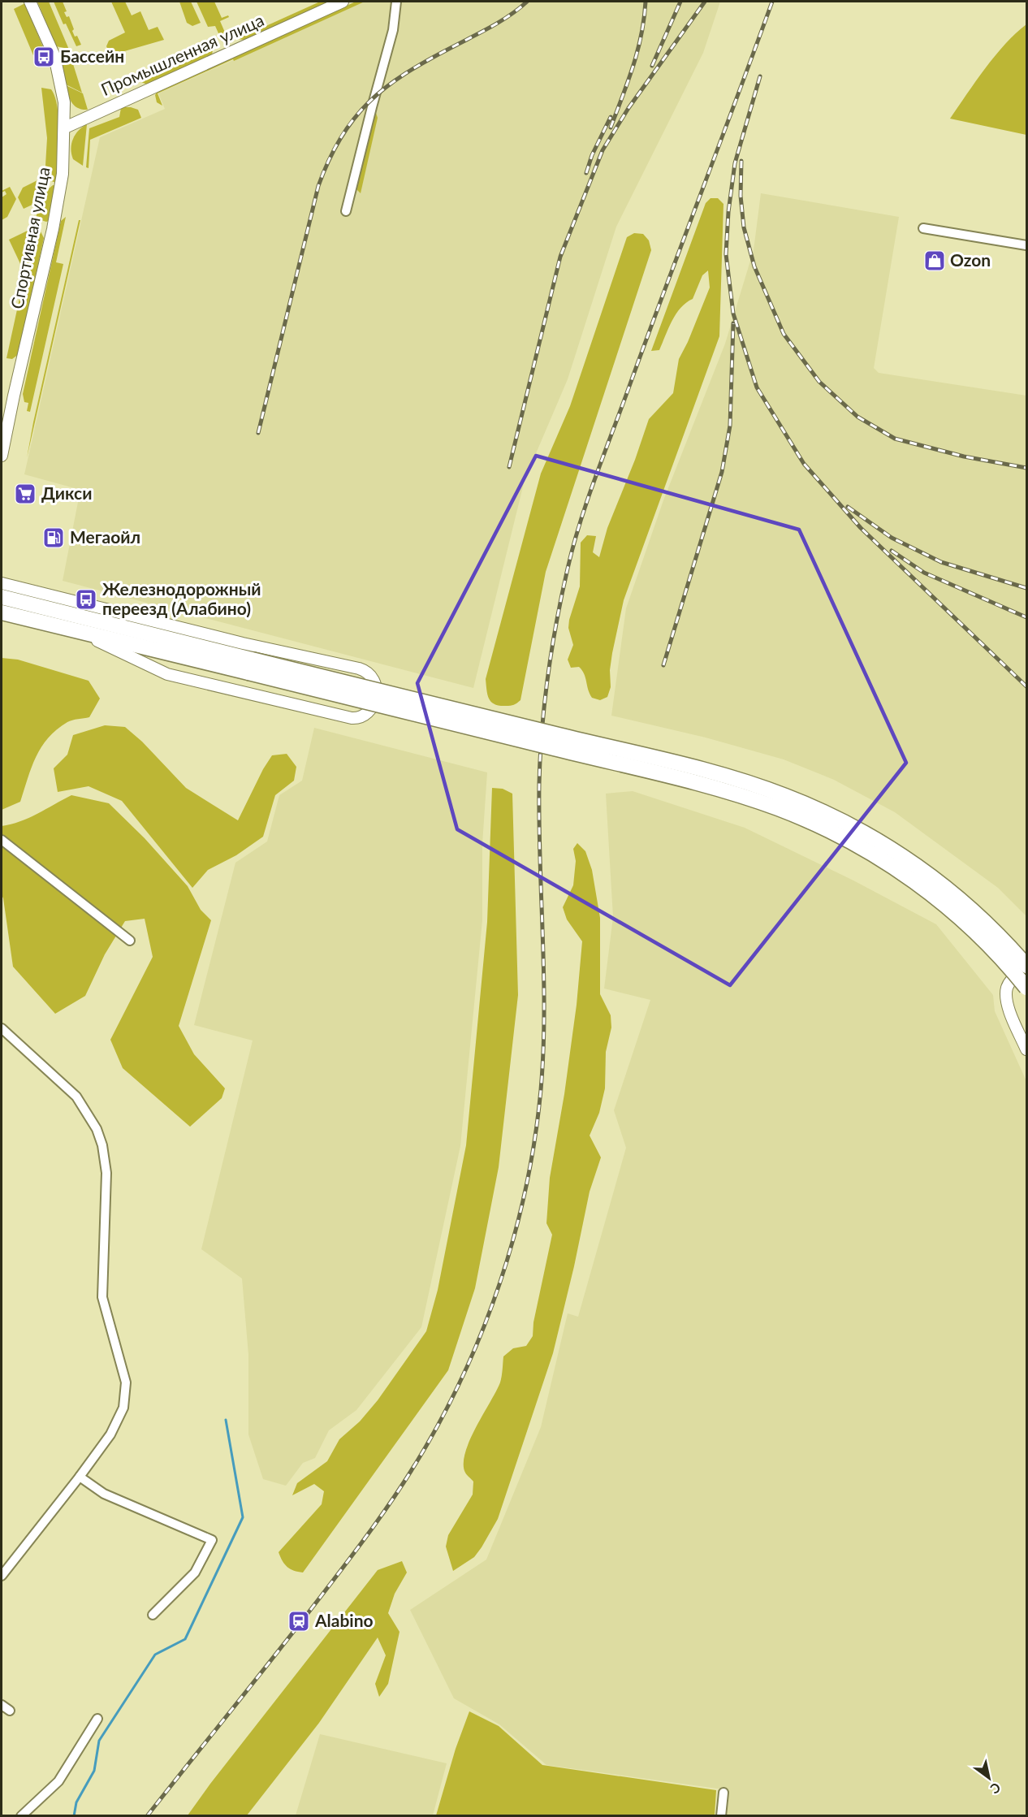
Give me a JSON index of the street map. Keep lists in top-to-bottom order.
{
  "streets": {
    "street": ["Промышленная улица", "Спортивная улица"]
  },
  "crossings": [
    ["Промышленная улица", "Спортивная улица"]
  ],
  "places": {
    "bus stop": ["Бассейн", "Железнодорожный переезд (Алабино)"],
    "shop": ["Ozon"],
    "supermarket": ["Дикси"],
    "fuel station": ["Мегаойл"],
    "station": ["Alabino"]
  },
  "north": "bottom right"
}
